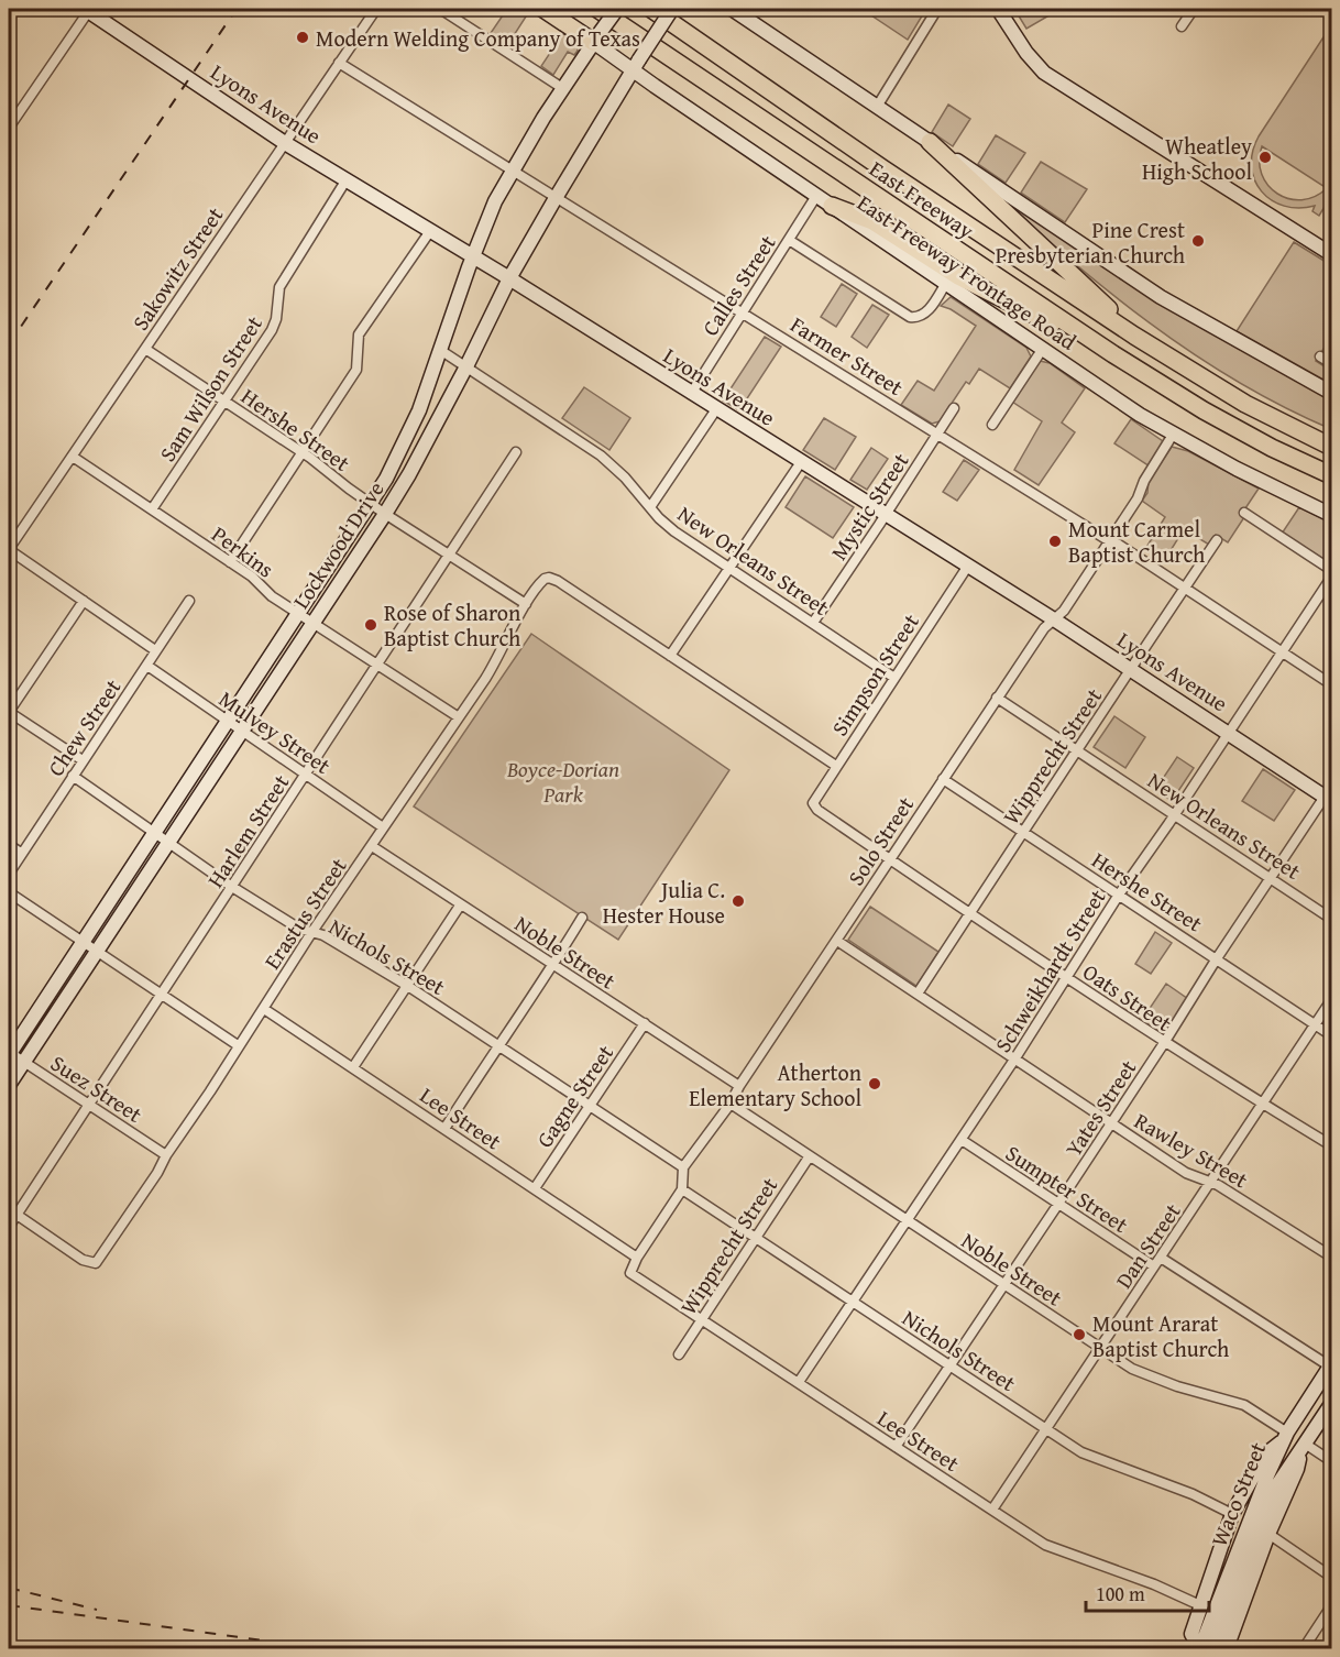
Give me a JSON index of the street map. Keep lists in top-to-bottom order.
{
  "streets": {
    "highway": ["East Freeway"],
    "main road": [
      "Lyons Avenue",
      "East Freeway Frontage Road",
      "Lockwood Drive",
      "Waco Street"
    ],
    "street": [
      "Sakowitz Street",
      "Calles Street",
      "Farmer Street",
      "Sam Wilson Street",
      "Hershe Street",
      "Mystic Street",
      "Perkins",
      "New Orleans Street",
      "Simpson Street",
      "Chew Street",
      "Mulvey Street",
      "Wipprecht Street",
      "Harlem Street",
      "Solo Street",
      "Erastus Street",
      "Noble Street",
      "Nichols Street",
      "Schweikhardt Street",
      "Oats Street",
      "Suez Street",
      "Gagne Street",
      "Yates Street",
      "Lee Street",
      "Rawley Street",
      "Sumpter Street",
      "Dan Street"
    ]
  },
  "crossings": [
    ["Lyons Avenue", "Sakowitz Street"],
    ["Lyons Avenue", "Calles Street"],
    ["Lyons Avenue", "Sam Wilson Street"],
    ["Lyons Avenue", "Mystic Street"],
    ["Lyons Avenue", "Lockwood Drive"],
    ["Lyons Avenue", "Simpson Street"],
    ["Lyons Avenue", "Wipprecht Street"],
    ["Lyons Avenue", "Solo Street"],
    ["Lyons Avenue", "Schweikhardt Street"],
    ["Lyons Avenue", "Yates Street"],
    ["Sakowitz Street", "Farmer Street"],
    ["Sakowitz Street", "Hershe Street"],
    ["Sakowitz Street", "Perkins"],
    ["East Freeway Frontage Road", "Calles Street"],
    ["East Freeway Frontage Road", "Lockwood Drive"],
    ["East Freeway Frontage Road", "Solo Street"],
    ["Calles Street", "Farmer Street"],
    ["Farmer Street", "Mystic Street"],
    ["Farmer Street", "Lockwood Drive"],
    ["Farmer Street", "Wipprecht Street"],
    ["Farmer Street", "Solo Street"],
    ["Farmer Street", "Schweikhardt Street"],
    ["Sam Wilson Street", "Hershe Street"],
    ["Sam Wilson Street", "Perkins"],
    ["Hershe Street", "Lockwood Drive"],
    ["Hershe Street", "Wipprecht Street"],
    ["Hershe Street", "Harlem Street"],
    ["Hershe Street", "Solo Street"],
    ["Hershe Street", "Erastus Street"],
    ["Hershe Street", "Schweikhardt Street"],
    ["Hershe Street", "Yates Street"],
    ["Hershe Street", "Dan Street"],
    ["Mystic Street", "New Orleans Street"],
    ["Lockwood Drive", "Perkins"],
    ["Lockwood Drive", "New Orleans Street"],
    ["Lockwood Drive", "Mulvey Street"],
    ["Lockwood Drive", "Nichols Street"],
    ["Lockwood Drive", "Suez Street"],
    ["Perkins", "Harlem Street"],
    ["Perkins", "Erastus Street"],
    ["New Orleans Street", "Simpson Street"],
    ["New Orleans Street", "Wipprecht Street"],
    ["New Orleans Street", "Solo Street"],
    ["New Orleans Street", "Schweikhardt Street"],
    ["New Orleans Street", "Yates Street"],
    ["Simpson Street", "Oats Street"],
    ["Chew Street", "Mulvey Street"],
    ["Chew Street", "Nichols Street"],
    ["Mulvey Street", "Harlem Street"],
    ["Mulvey Street", "Erastus Street"],
    ["Wipprecht Street", "Noble Street"],
    ["Wipprecht Street", "Nichols Street"],
    ["Wipprecht Street", "Oats Street"],
    ["Wipprecht Street", "Lee Street"],
    ["Wipprecht Street", "Rawley Street"],
    ["Harlem Street", "Erastus Street"],
    ["Harlem Street", "Nichols Street"],
    ["Harlem Street", "Suez Street"],
    ["Solo Street", "Noble Street"],
    ["Solo Street", "Nichols Street"],
    ["Solo Street", "Oats Street"],
    ["Solo Street", "Rawley Street"],
    ["Erastus Street", "Noble Street"],
    ["Erastus Street", "Nichols Street"],
    ["Erastus Street", "Suez Street"],
    ["Erastus Street", "Lee Street"],
    ["Noble Street", "Schweikhardt Street"],
    ["Noble Street", "Gagne Street"],
    ["Noble Street", "Yates Street"],
    ["Noble Street", "Dan Street"],
    ["Noble Street", "Waco Street"],
    ["Nichols Street", "Schweikhardt Street"],
    ["Nichols Street", "Gagne Street"],
    ["Nichols Street", "Yates Street"],
    ["Nichols Street", "Dan Street"],
    ["Schweikhardt Street", "Oats Street"],
    ["Schweikhardt Street", "Lee Street"],
    ["Schweikhardt Street", "Rawley Street"],
    ["Schweikhardt Street", "Sumpter Street"],
    ["Oats Street", "Yates Street"],
    ["Oats Street", "Dan Street"],
    ["Gagne Street", "Lee Street"],
    ["Yates Street", "Lee Street"],
    ["Yates Street", "Rawley Street"],
    ["Yates Street", "Sumpter Street"],
    ["Lee Street", "Dan Street"],
    ["Rawley Street", "Dan Street"],
    ["Sumpter Street", "Dan Street"]
  ],
  "parks": ["Boyce-Dorian Park"],
  "places": [
    "Modern Welding Company of Texas",
    "Wheatley High School",
    "Pine Crest Presbyterian Church",
    "Mount Carmel Baptist Church",
    "Rose of Sharon Baptist Church",
    "Julia C. Hester House",
    "Atherton Elementary School",
    "Mount Ararat Baptist Church"
  ],
  "scale_bar": "100 m"
}
